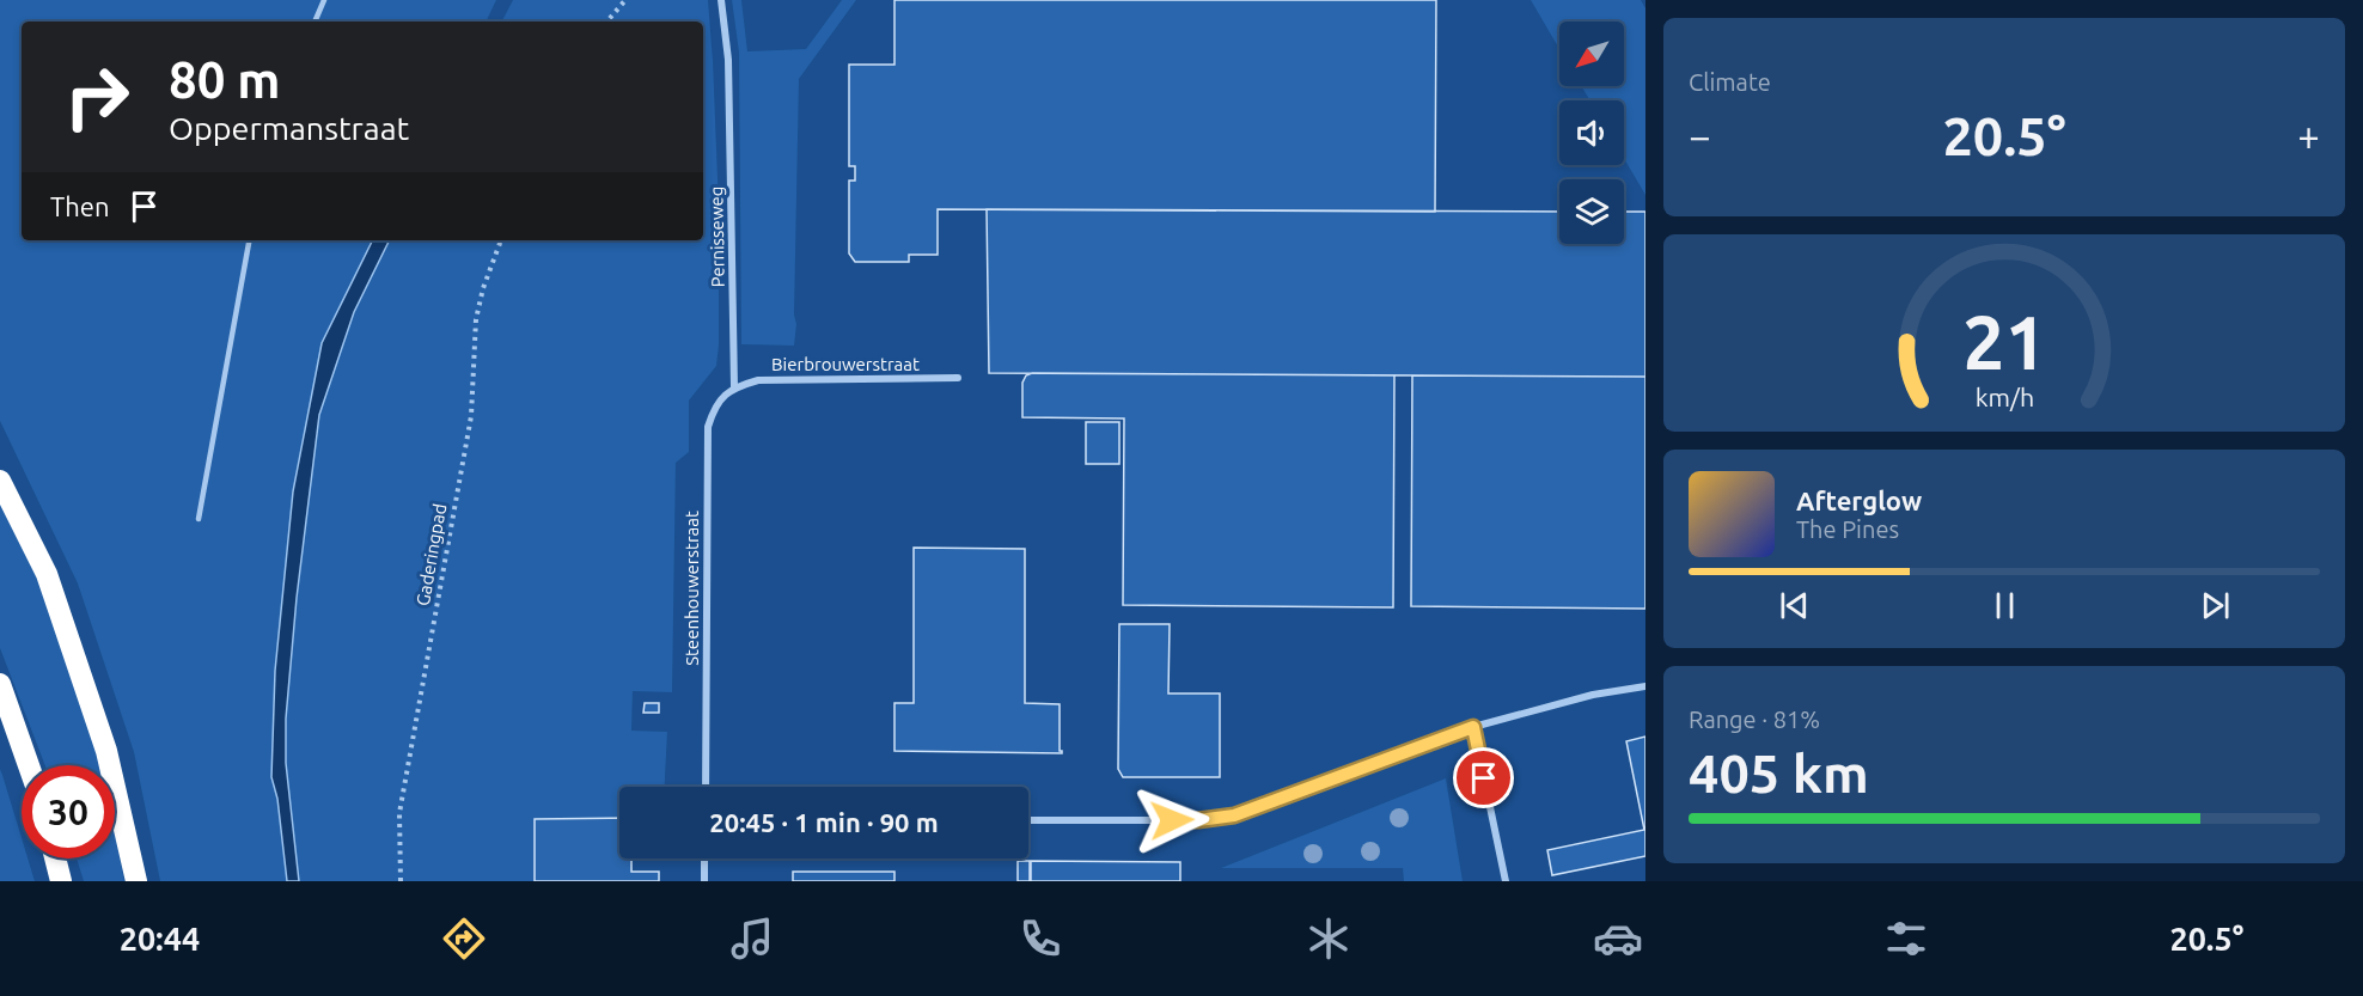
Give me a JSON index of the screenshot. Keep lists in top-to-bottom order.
{
  "streets": {
    "street": ["Pernisseweg", "Bierbrouwerstraat", "Steenhouwerstraat"],
    "path": ["Gaderingpad"]
  },
  "crossings": [
    ["Pernisseweg", "Bierbrouwerstraat"],
    ["Pernisseweg", "Steenhouwerstraat"],
    ["Bierbrouwerstraat", "Steenhouwerstraat"]
  ],
  "north": "bottom left",
  "page": {
    "tile": [
      "Climate",
      ["Range · 81%", "405 km"]
    ],
    "turn": ["80 m", "Oppermanstraat"],
    "heat": ["−", "20.5°", "+"],
    "then": "Then",
    "song": ["Afterglow", "The Pines"],
    "limit": "30",
    "trip": "20:45 · 1 min · 90 m",
    "tabs": ["20:44", "20.5°"],
    "gauge": ["21", "km/h"]
  }
}
